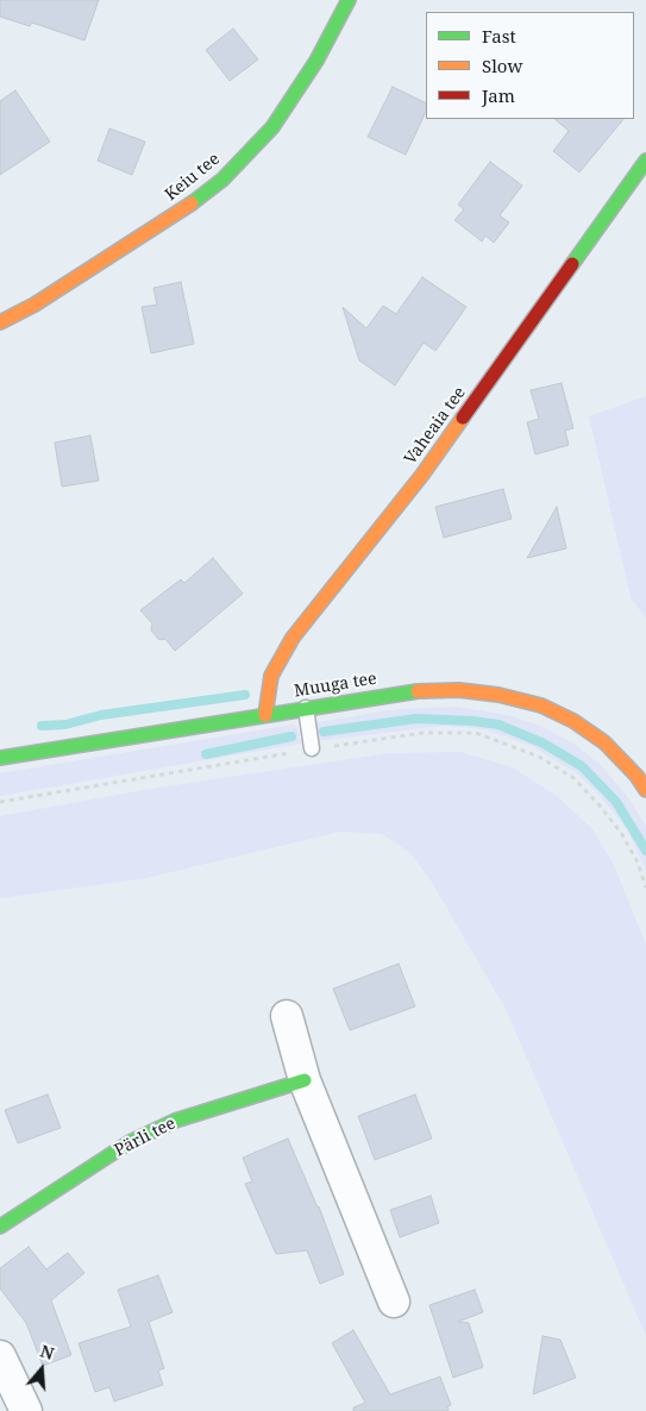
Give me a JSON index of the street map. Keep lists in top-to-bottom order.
{
  "streets": {
    "street": [
      "Keiu tee",
      "Vaheaia tee",
      "Muuga tee",
      "Pärli tee"
    ]
  },
  "crossings": [
    ["Vaheaia tee", "Muuga tee"]
  ],
  "legend": ["Fast", "Slow", "Jam"],
  "north": "top"
}
